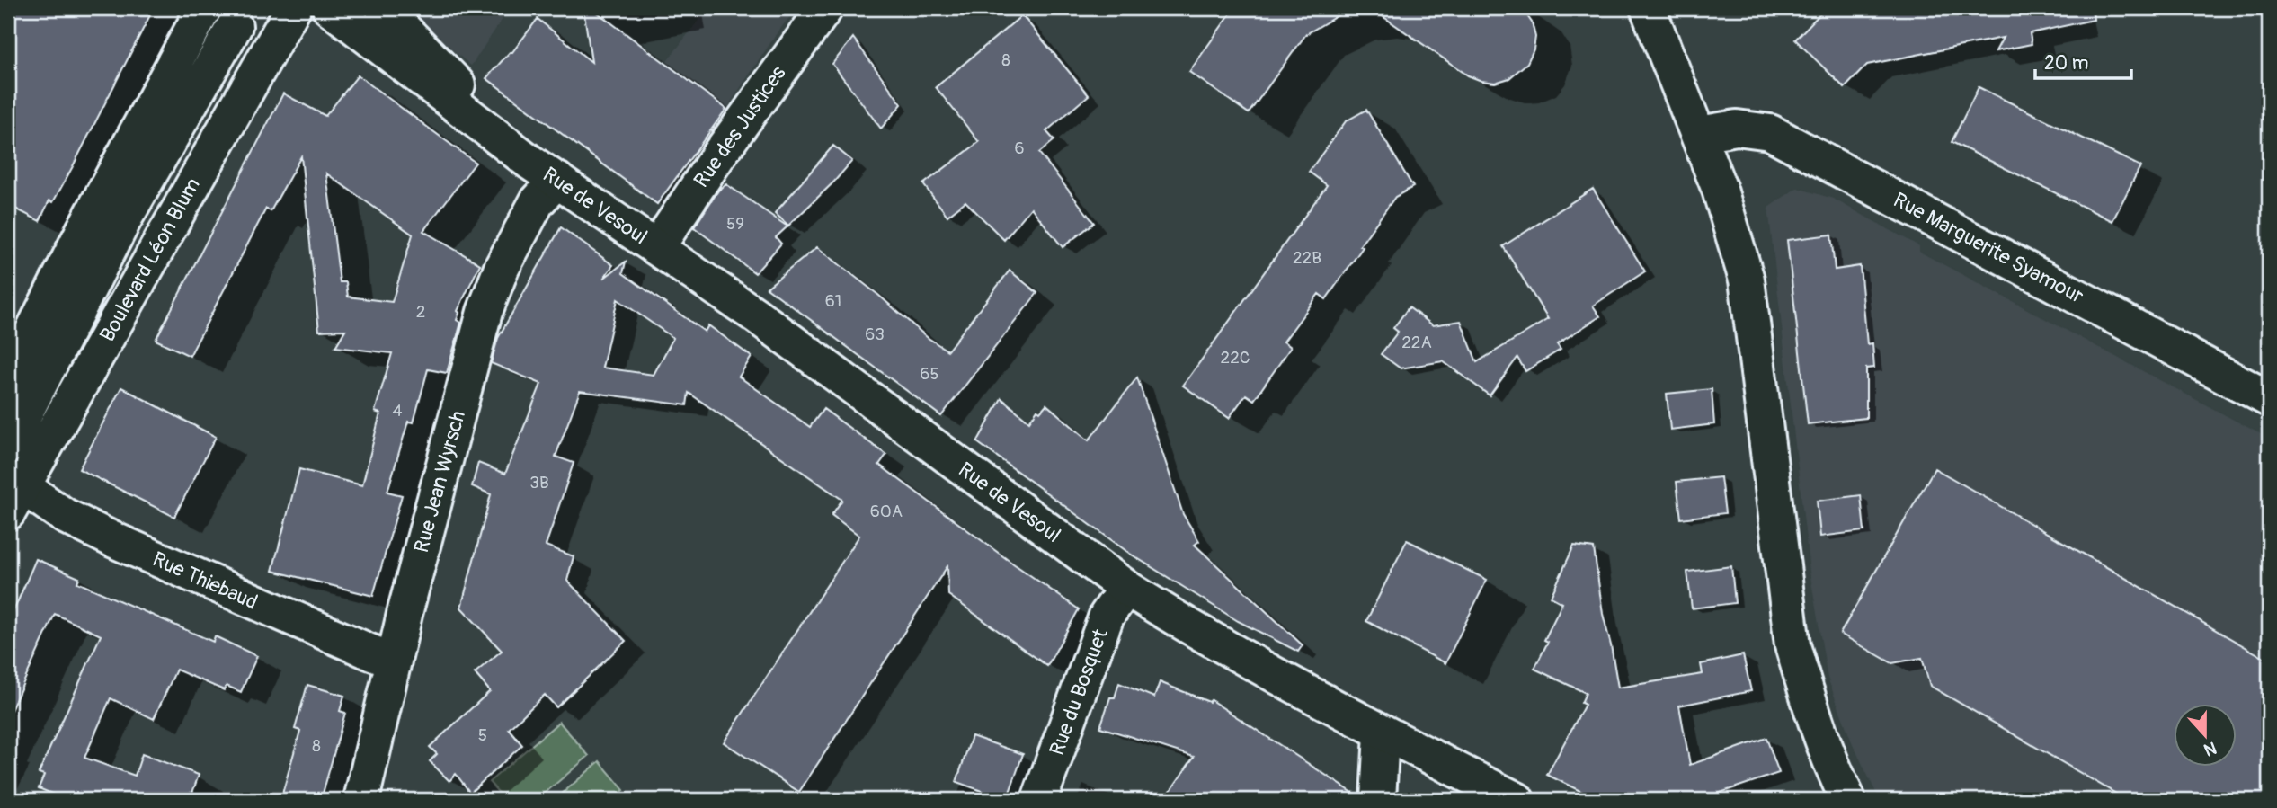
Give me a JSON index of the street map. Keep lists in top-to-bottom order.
{
  "streets": {
    "street": [
      "Rue des Justices",
      "Rue de Vesoul",
      "Rue Marguerite Syamour",
      "Boulevard Léon Blum",
      "Rue Jean Wyrsch",
      "Rue Thiebaud",
      "Rue du Bosquet"
    ]
  },
  "crossings": [
    ["Rue des Justices", "Rue de Vesoul"],
    ["Rue de Vesoul", "Rue Jean Wyrsch"],
    ["Rue de Vesoul", "Rue du Bosquet"],
    ["Boulevard Léon Blum", "Rue Thiebaud"],
    ["Rue Jean Wyrsch", "Rue Thiebaud"]
  ],
  "house_numbers": [
    "8",
    "6",
    "59",
    "22B",
    "61",
    "2",
    "63",
    "22A",
    "22C",
    "65",
    "4",
    "3B",
    "60A",
    "5",
    "8"
  ],
  "scale_bar": "20 m",
  "north": "bottom"
}
